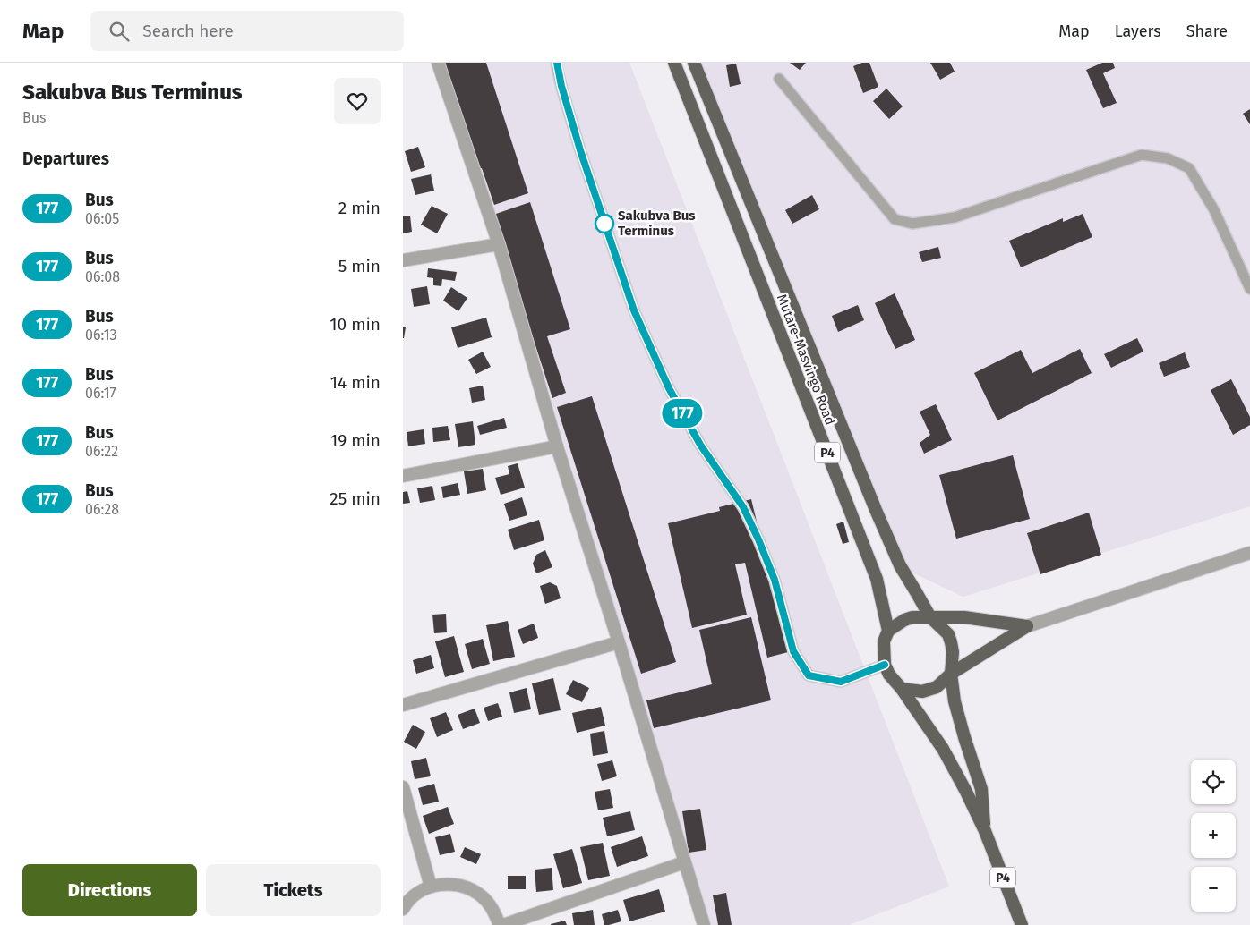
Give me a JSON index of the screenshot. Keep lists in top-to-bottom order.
{
  "streets": {
    "highway": ["Mutare-Masvingo Road", "P4"]
  },
  "places": ["Sakubva Bus Terminus"],
  "lines": ["bus line 177"],
  "page": {
    "header": "Map",
    "search": "Search here",
    "nav": ["Map", "Layers", "Share"],
    "heading": [
      ["Sakubva Bus Terminus", "Bus"],
      "Departures"
    ],
    "on_map": "177",
    "list": [
      {
        "mark": "177",
        "name": "Bus",
        "note": "06:05",
        "value": "2 min"
      },
      {
        "mark": "177",
        "name": "Bus",
        "note": "06:08",
        "value": "5 min"
      },
      {
        "mark": "177",
        "name": "Bus",
        "note": "06:13",
        "value": "10 min"
      },
      {
        "mark": "177",
        "name": "Bus",
        "note": "06:17",
        "value": "14 min"
      },
      {
        "mark": "177",
        "name": "Bus",
        "note": "06:22",
        "value": "19 min"
      },
      {
        "mark": "177",
        "name": "Bus",
        "note": "06:28",
        "value": "25 min"
      }
    ],
    "map_buttons": ["+", "−"],
    "buttons": ["Directions", "Tickets"]
  }
}
